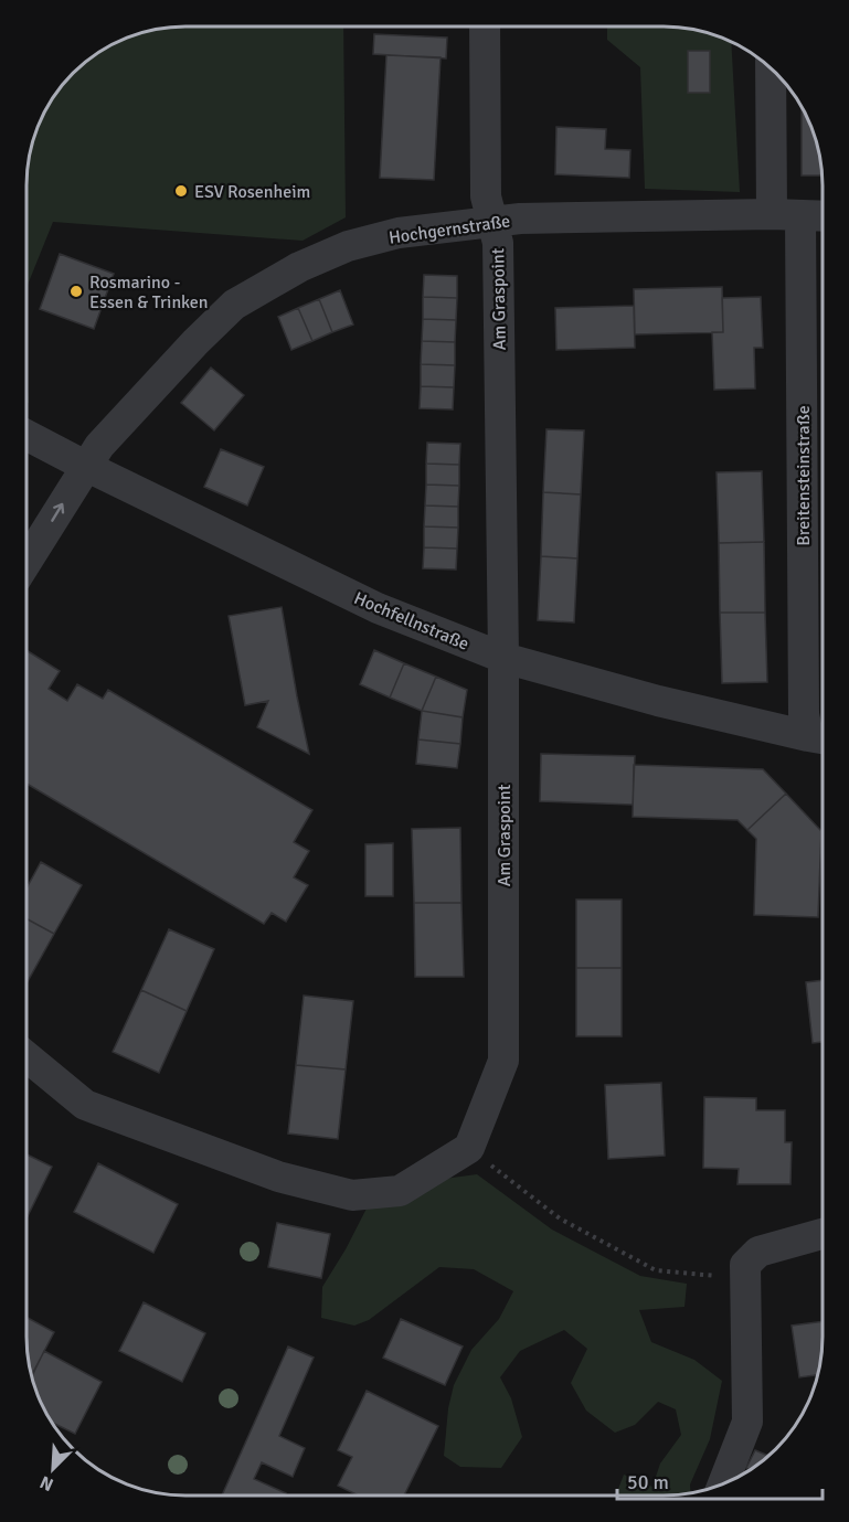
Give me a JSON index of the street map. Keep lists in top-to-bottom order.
{
  "streets": {
    "street": [
      "Hochgernstraße",
      "Am Graspoint",
      "Breitensteinstraße",
      "Hochfellnstraße"
    ]
  },
  "crossings": [
    ["Hochgernstraße", "Am Graspoint"],
    ["Hochgernstraße", "Breitensteinstraße"],
    ["Hochgernstraße", "Hochfellnstraße"],
    ["Am Graspoint", "Hochfellnstraße"],
    ["Breitensteinstraße", "Hochfellnstraße"]
  ],
  "places": ["ESV Rosenheim", "Rosmarino - Essen & Trinken"],
  "scale_bar": "50 m",
  "north": "bottom left"
}
